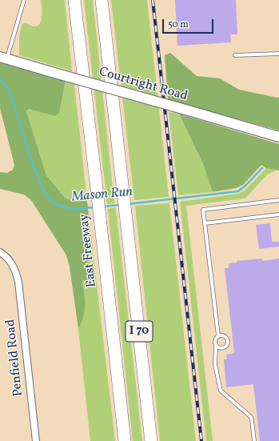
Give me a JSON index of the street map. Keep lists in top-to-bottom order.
{
  "streets": {
    "highway": ["East Freeway", "I 70"],
    "street": ["Courtright Road", "Penfield Road"]
  },
  "water": ["Mason Run"],
  "scale_bar": "50 m"
}
